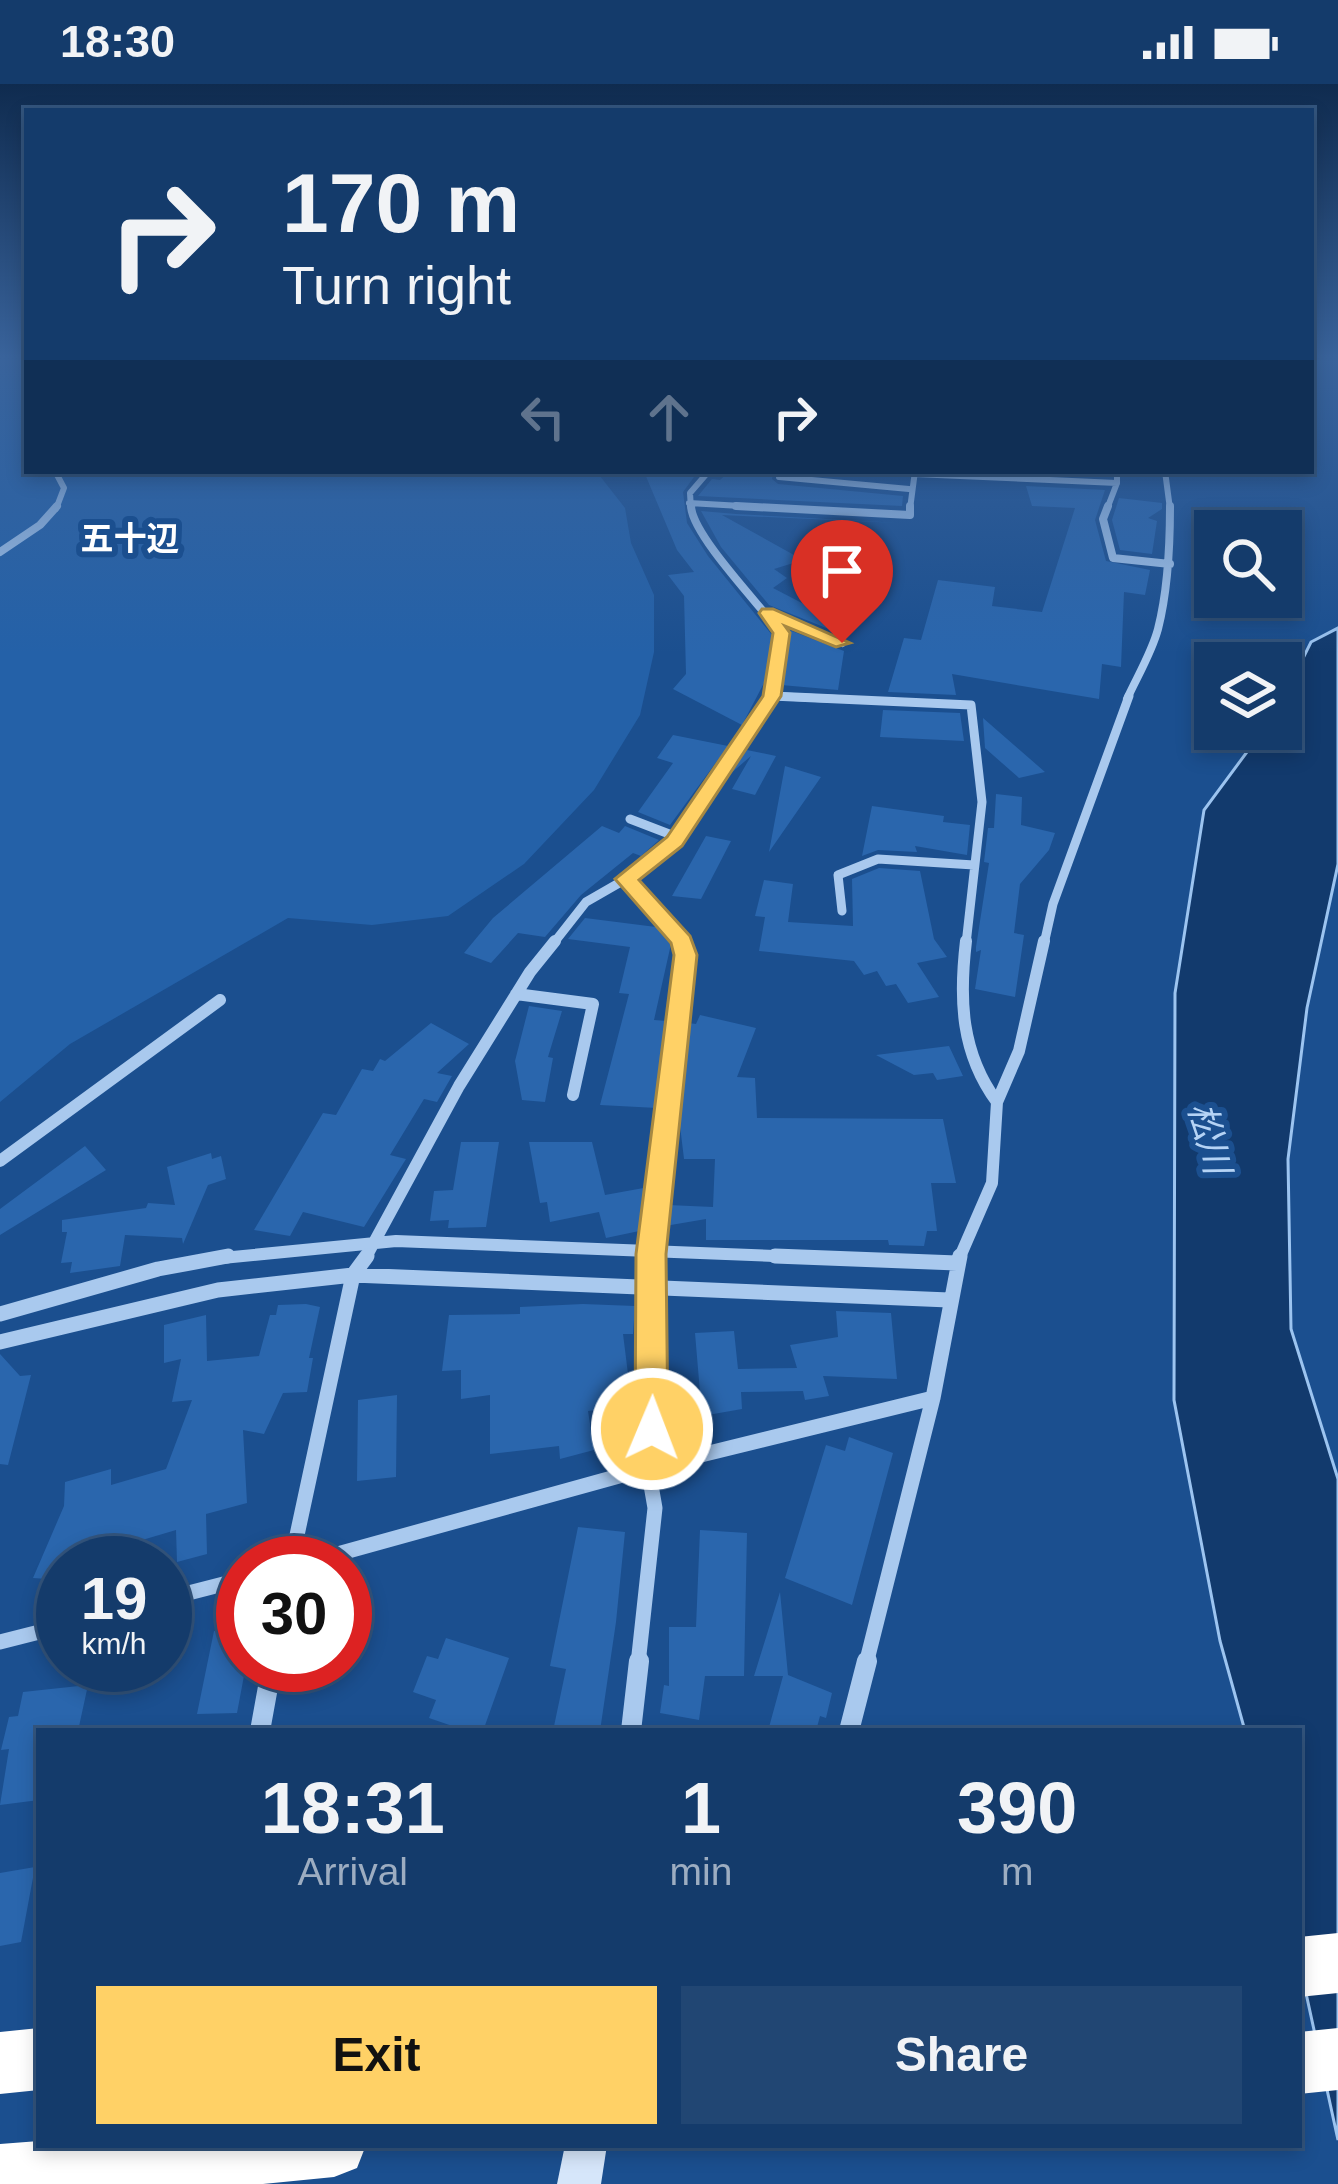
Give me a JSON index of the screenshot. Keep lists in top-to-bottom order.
{
  "districts": ["五十辺"],
  "water": ["松川"],
  "page": {
    "status": "18:30",
    "turn": ["170 m", "Turn right"],
    "speed": "19 km/h",
    "limit": "30",
    "eta": [
      "18:31",
      "Arrival",
      "1",
      "min",
      "390",
      "m"
    ],
    "buttons": ["Exit", "Share"]
  }
}
